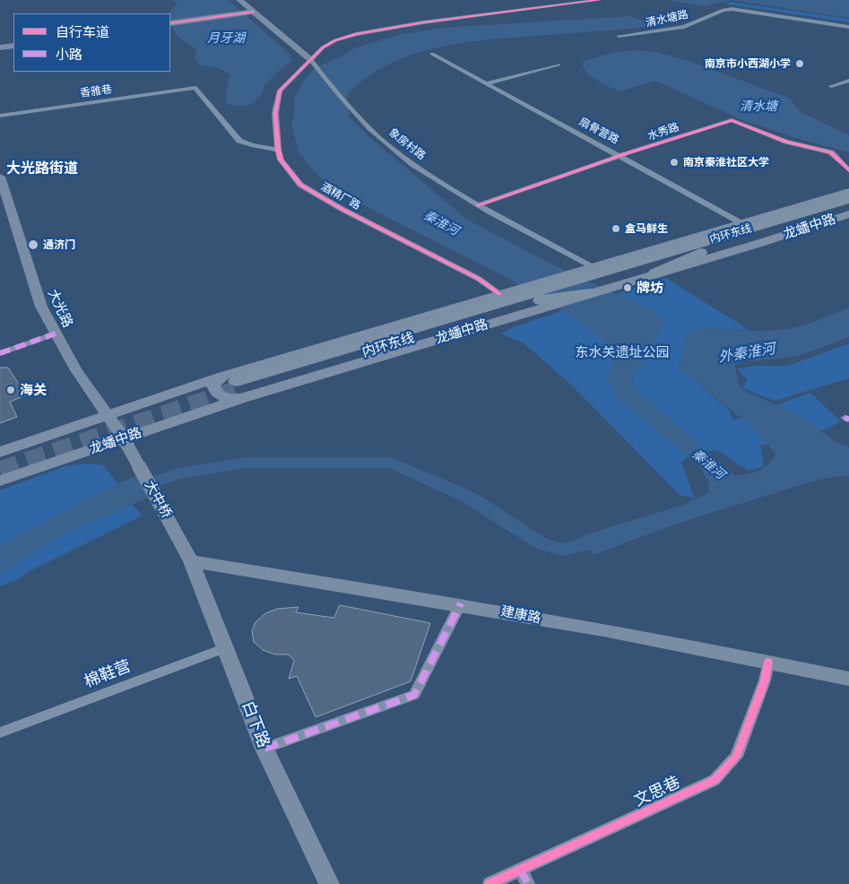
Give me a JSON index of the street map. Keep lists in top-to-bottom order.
{
  "streets": {
    "highway": ["内环东线"],
    "main road": ["龙蟠中路"],
    "street": [
      "清水塘路",
      "香雅巷",
      "扇骨营路",
      "水秀路",
      "象房村路",
      "酒精厂路",
      "大光路",
      "大中桥",
      "建康路",
      "棉鞋营",
      "白下路",
      "文思巷"
    ]
  },
  "crossings": [
    ["香雅巷", "酒精厂路"],
    ["扇骨营路", "水秀路"],
    ["扇骨营路", "龙蟠中路"],
    ["水秀路", "象房村路"],
    ["象房村路", "酒精厂路"],
    ["象房村路", "龙蟠中路"],
    ["象房村路", "内环东线"],
    ["酒精厂路", "龙蟠中路"],
    ["龙蟠中路", "内环东线"],
    ["龙蟠中路", "大光路"],
    ["龙蟠中路", "大中桥"],
    ["大光路", "大中桥"],
    ["大中桥", "建康路"],
    ["大中桥", "白下路"],
    ["建康路", "白下路"],
    ["建康路", "文思巷"],
    ["棉鞋营", "白下路"]
  ],
  "districts": ["大光路街道"],
  "water": [
    "月牙湖",
    "清水塘",
    "秦淮河",
    "外秦淮河"
  ],
  "parks": ["东水关遗址公园"],
  "places": [
    "南京市小西湖小学",
    "南京秦淮社区大学",
    "盒马鲜生",
    "通济门",
    "牌坊",
    "海关"
  ],
  "legend": ["自行车道", "小路"]
}
